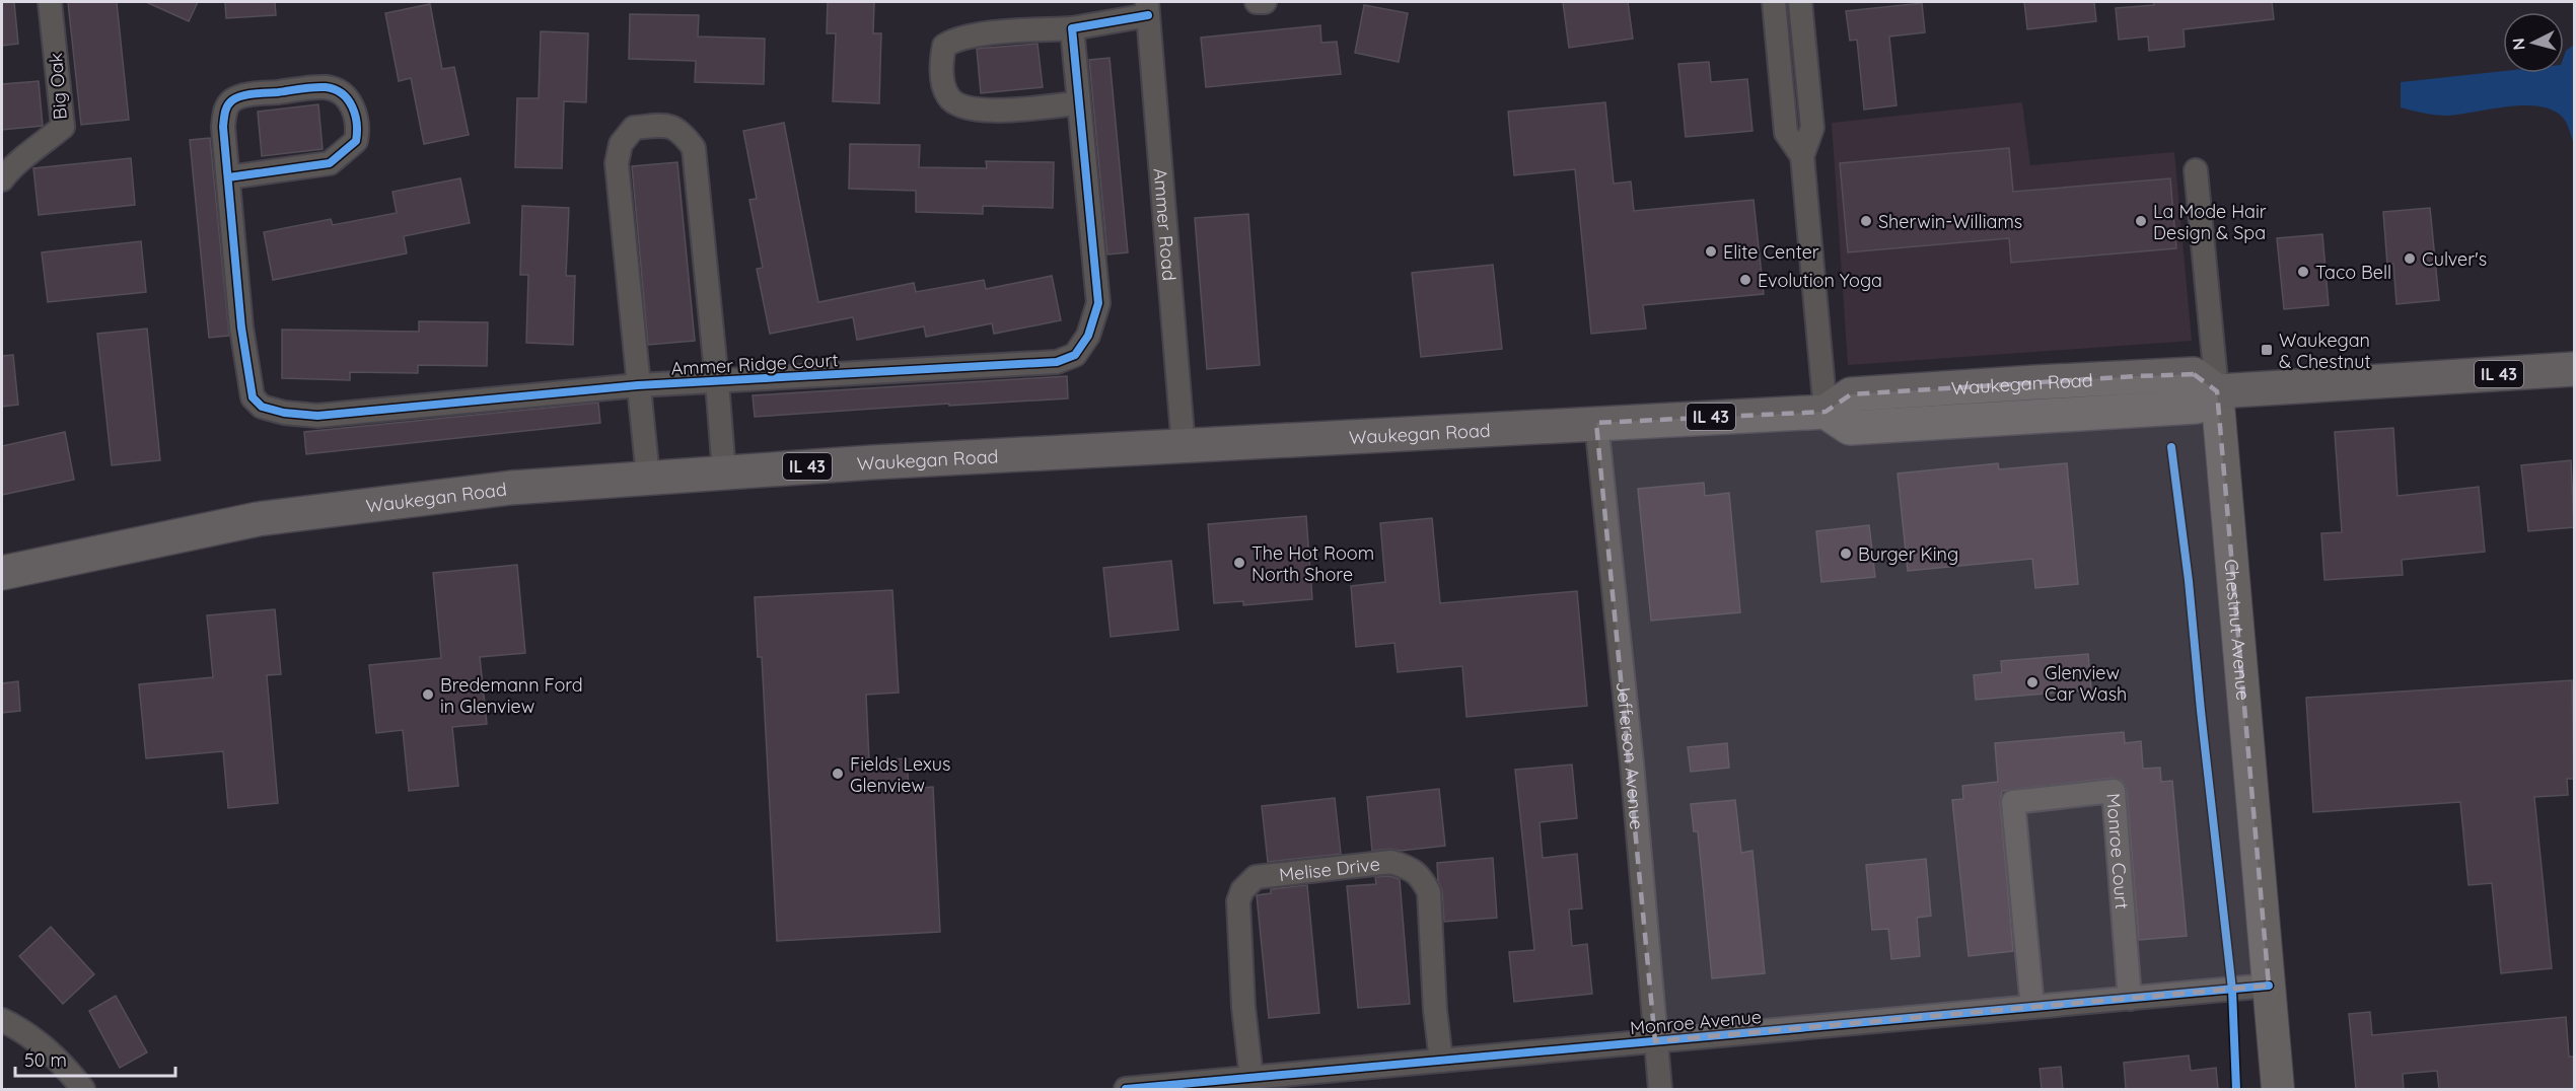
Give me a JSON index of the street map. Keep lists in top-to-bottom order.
{
  "streets": {
    "main road": ["IL 43", "Waukegan Road"],
    "street": [
      "Big Oak",
      "Ammer Road",
      "Ammer Ridge Court",
      "Chestnut Avenue",
      "Jefferson Avenue",
      "Monroe Court",
      "Melise Drive",
      "Monroe Avenue"
    ]
  },
  "crossings": [
    ["Ammer Road", "Waukegan Road"],
    ["Ammer Ridge Court", "Waukegan Road"],
    ["IL 43", "Waukegan Road"],
    ["IL 43", "Chestnut Avenue"],
    ["Waukegan Road", "Chestnut Avenue"],
    ["Waukegan Road", "Jefferson Avenue"],
    ["Chestnut Avenue", "Monroe Avenue"],
    ["Jefferson Avenue", "Monroe Avenue"],
    ["Monroe Court", "Monroe Avenue"],
    ["Melise Drive", "Monroe Avenue"]
  ],
  "places": {
    "other": [
      "Sherwin-Williams",
      "La Mode Hair Design & Spa",
      "Elite Center",
      "Culver's",
      "Taco Bell",
      "Evolution Yoga",
      "Burger King",
      "The Hot Room North Shore",
      "Glenview Car Wash",
      "Bredemann Ford in Glenview",
      "Fields Lexus Glenview"
    ],
    "transit": ["Waukegan & Chestnut"]
  },
  "scale_bar": "50 m",
  "north": "left"
}
